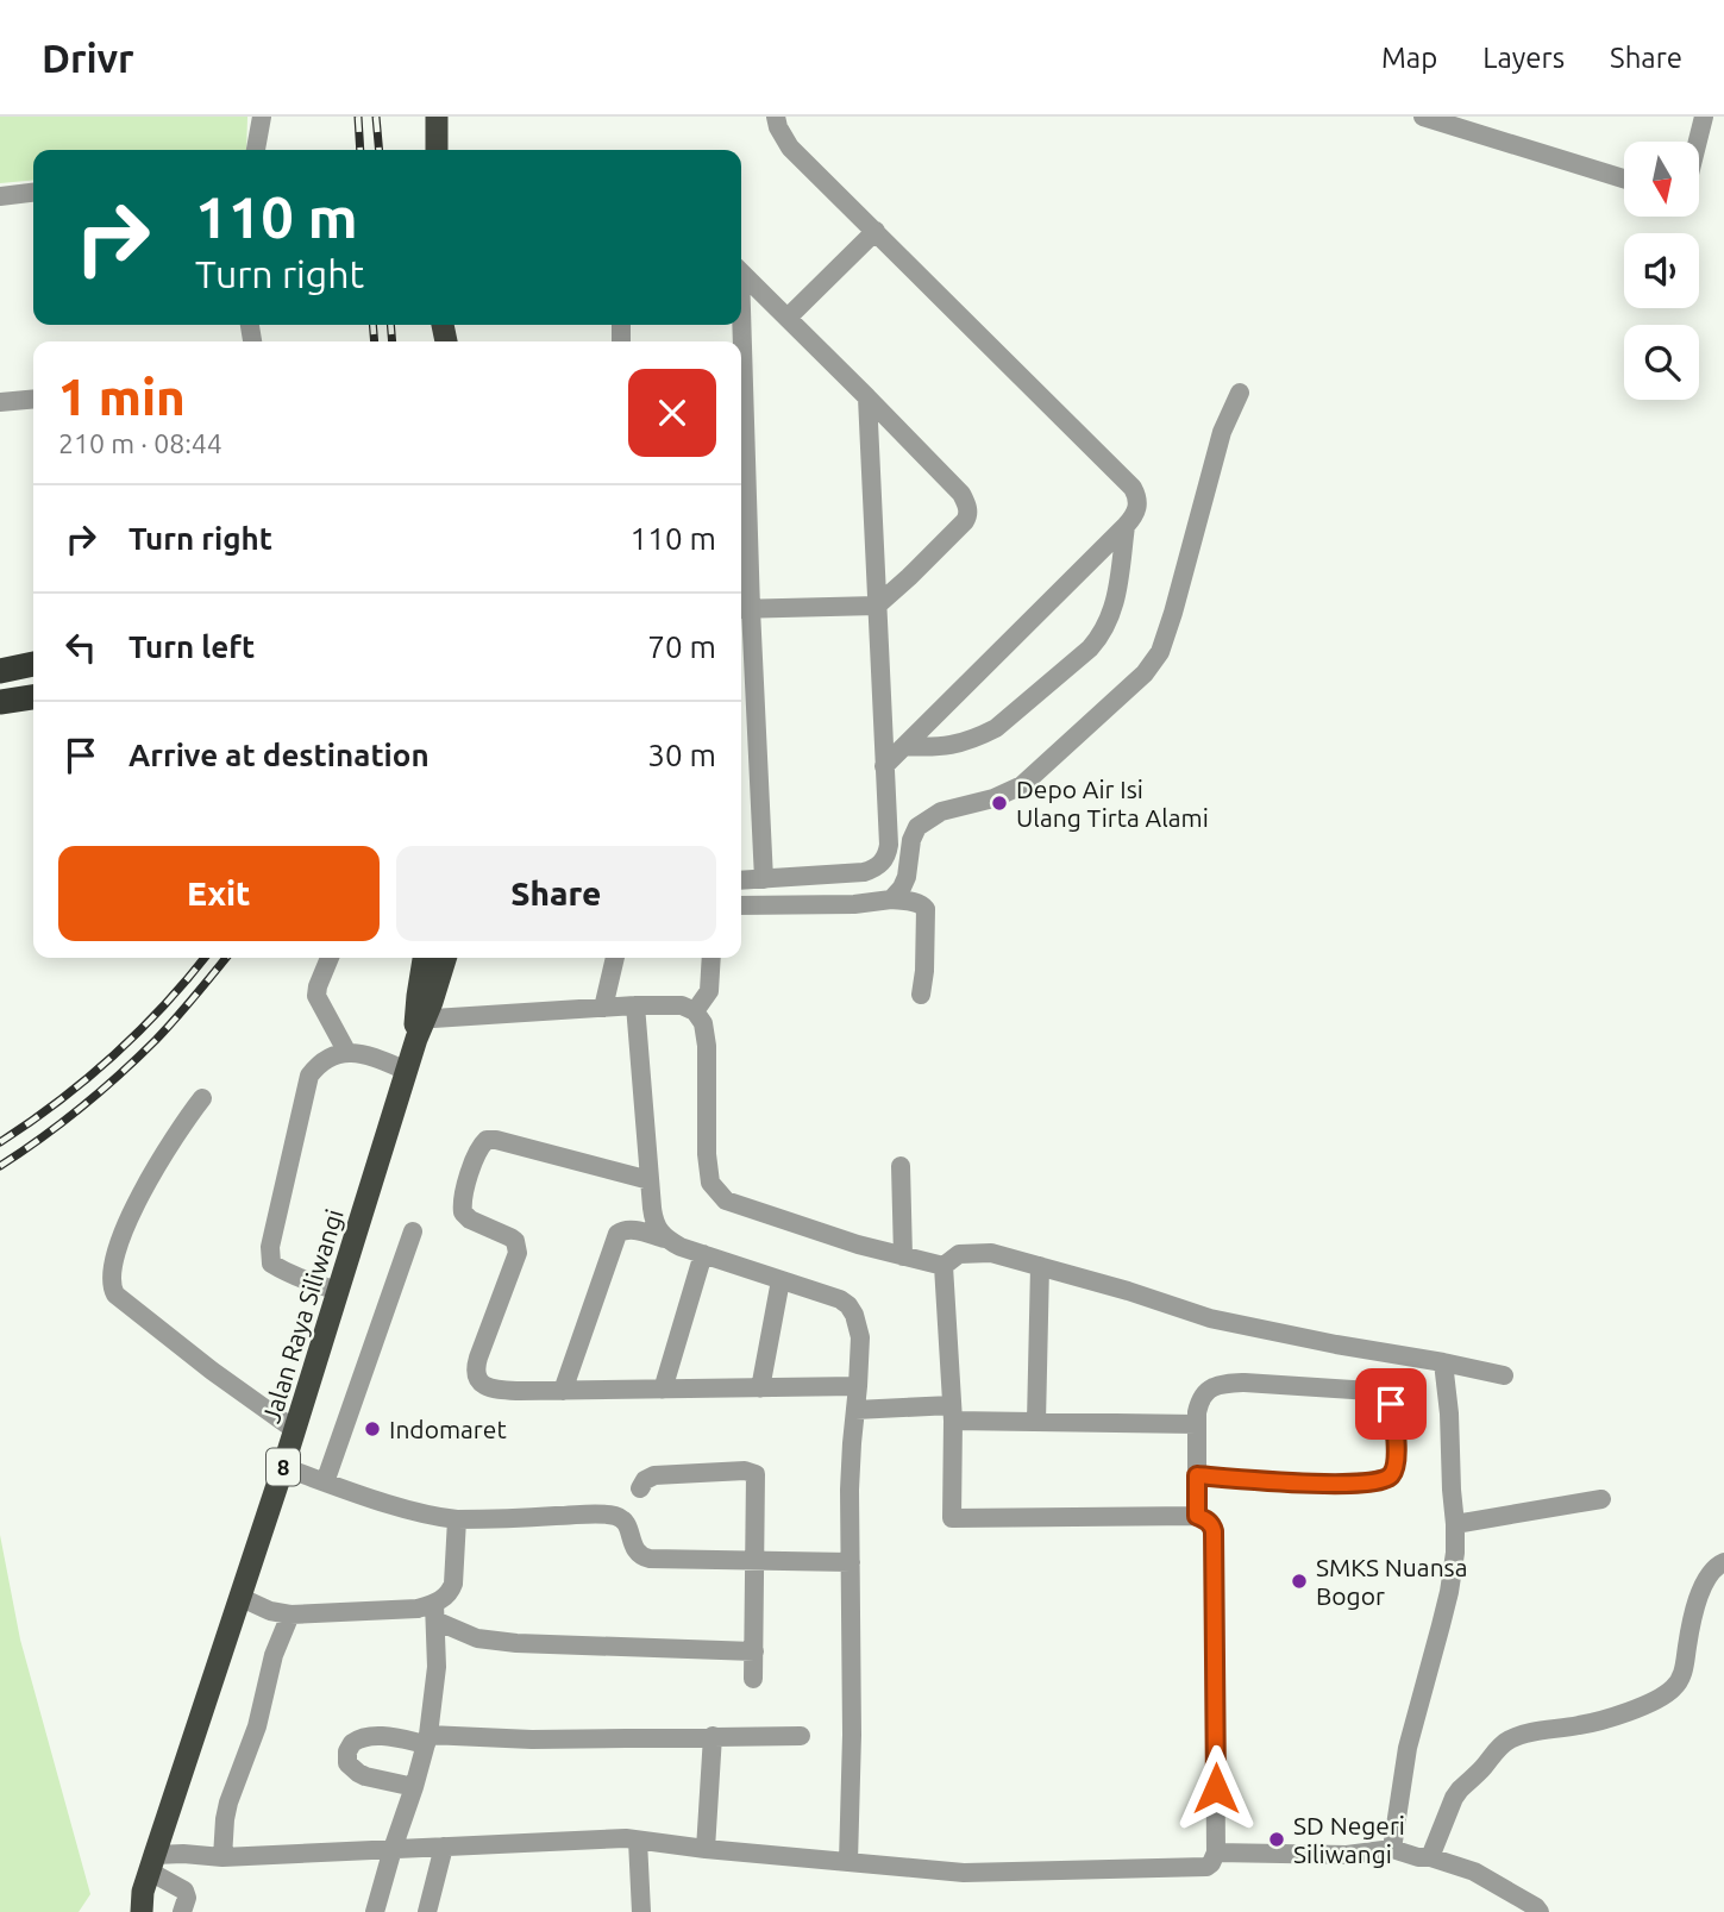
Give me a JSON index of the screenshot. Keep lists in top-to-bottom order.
{
  "streets": {
    "highway": ["Jalan Raya Siliwangi", "8"]
  },
  "places": [
    "Depo Air Isi Ulang Tirta Alami",
    "Indomaret",
    "SMKS Nuansa Bogor",
    "SD Negeri Siliwangi"
  ],
  "north": "bottom",
  "page": {
    "header": "Drivr",
    "nav": ["Map", "Layers", "Share"],
    "turn": ["110 m", "Turn right"],
    "heading": ["1 min", "210 m · 08:44"],
    "list": [
      {
        "name": "Turn right",
        "value": "110 m"
      },
      {
        "name": "Turn left",
        "value": "70 m"
      },
      {
        "name": "Arrive at destination",
        "value": "30 m"
      }
    ],
    "buttons": ["Exit", "Share"]
  }
}
